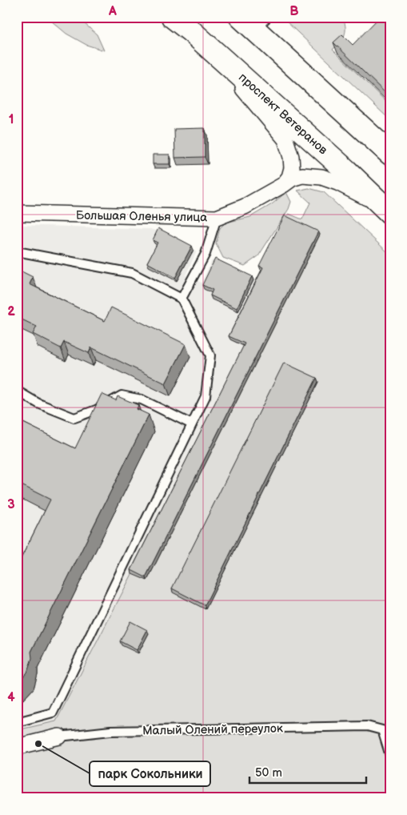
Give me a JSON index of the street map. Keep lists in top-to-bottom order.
{
  "streets": {
    "main road": ["проспект Ветеранов"],
    "street": ["Большая Оленья улица", "Малый Олений переулок"]
  },
  "crossings": [
    ["проспект Ветеранов", "Большая Оленья улица"]
  ],
  "places": ["парк Сокольники"],
  "scale_bar": "50 m",
  "grid": {
    "columns": ["A", "B"],
    "rows": [
      "1",
      "2",
      "3",
      "4"
    ]
  }
}
